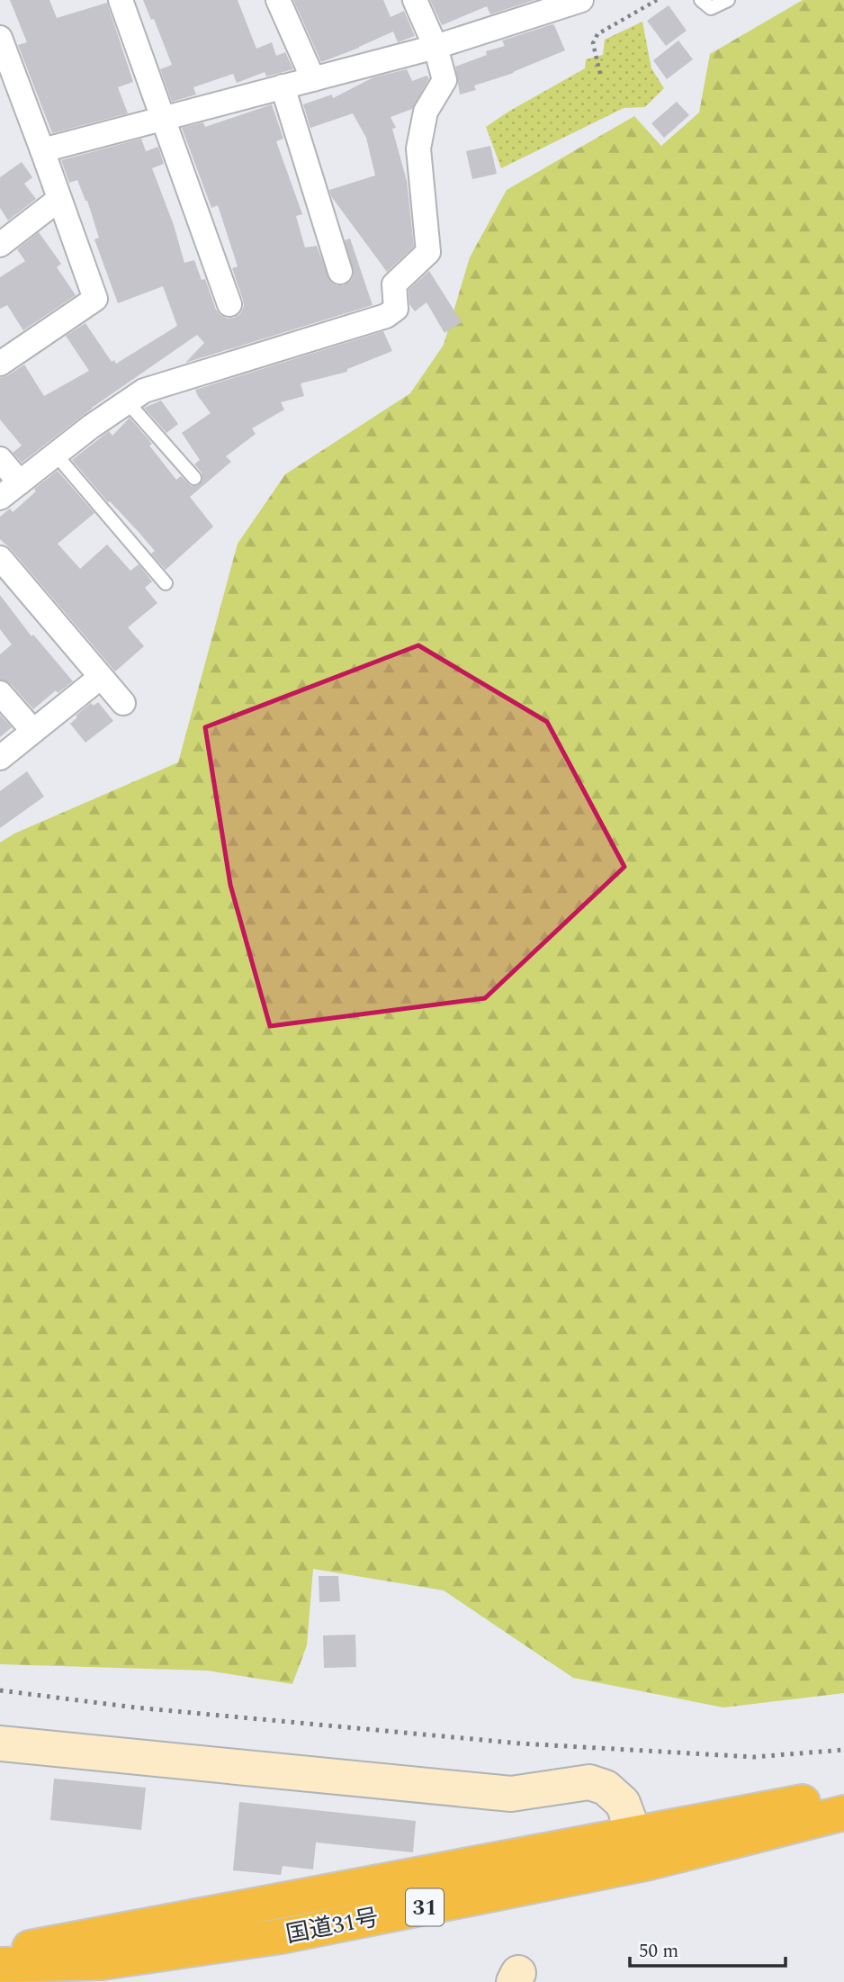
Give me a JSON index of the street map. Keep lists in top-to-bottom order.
{
  "streets": {
    "highway": ["31", "国道31号"]
  },
  "scale_bar": "50 m"
}
